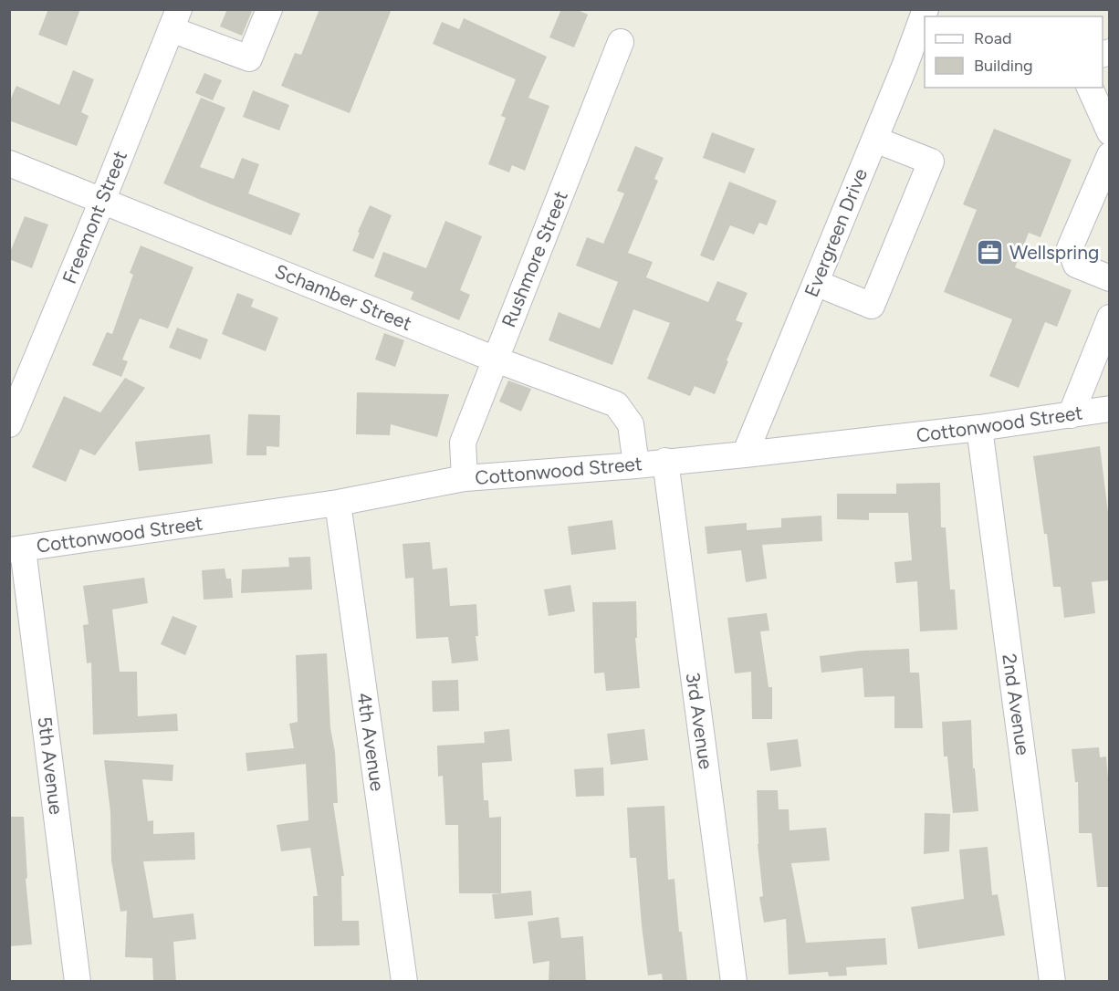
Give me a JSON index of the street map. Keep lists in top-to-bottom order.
{
  "streets": {
    "street": [
      "Freemont Street",
      "Evergreen Drive",
      "Rushmore Street",
      "Schamber Street",
      "Cottonwood Street",
      "2nd Avenue",
      "3rd Avenue",
      "4th Avenue",
      "5th Avenue"
    ]
  },
  "crossings": [
    ["Freemont Street", "Schamber Street"],
    ["Evergreen Drive", "Cottonwood Street"],
    ["Rushmore Street", "Schamber Street"],
    ["Rushmore Street", "Cottonwood Street"],
    ["Schamber Street", "Cottonwood Street"],
    ["Cottonwood Street", "2nd Avenue"],
    ["Cottonwood Street", "3rd Avenue"],
    ["Cottonwood Street", "4th Avenue"],
    ["Cottonwood Street", "5th Avenue"]
  ],
  "places": {
    "office": ["Wellspring"]
  },
  "legend": ["Road", "Building"]
}
